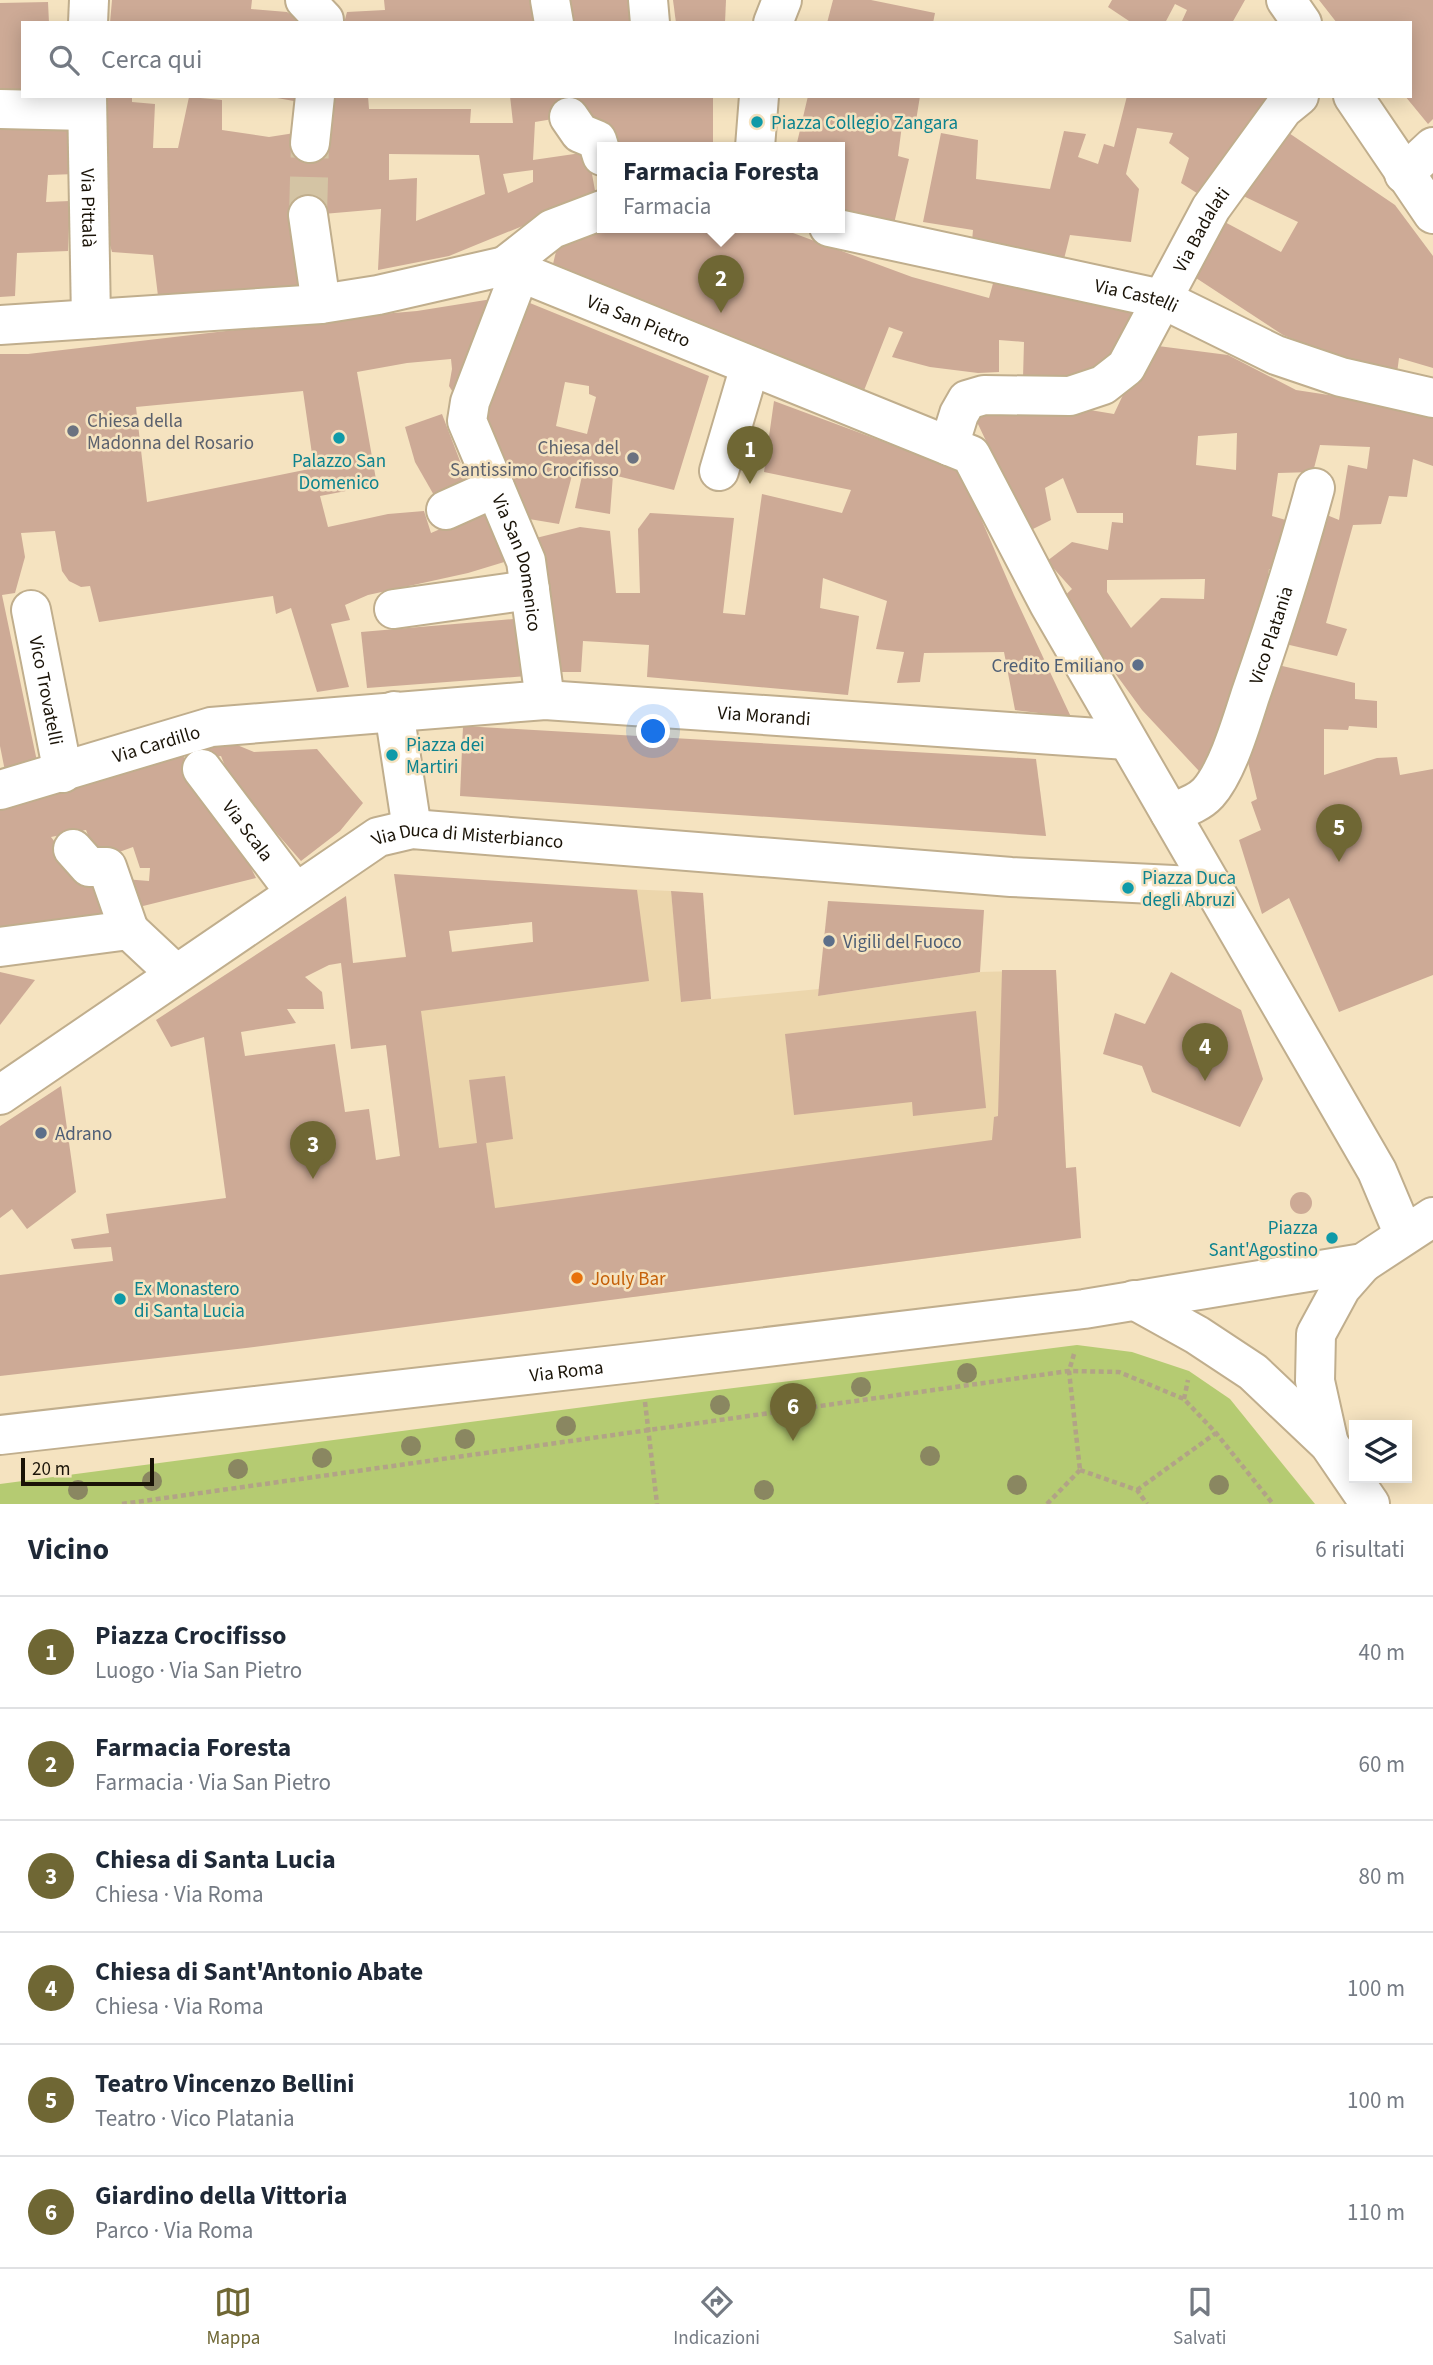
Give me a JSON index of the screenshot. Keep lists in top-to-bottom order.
{
  "streets": {
    "street": [
      "Via Pittalà",
      "Via Badalati",
      "Via Castelli",
      "Via San Pietro",
      "Via San Domenico",
      "Vico Platania",
      "Vico Trovatelli",
      "Via Morandi",
      "Via Cardillo",
      "Via Scala",
      "Via Duca di Misterbianco",
      "Via Roma"
    ]
  },
  "crossings": [
    ["Via Badalati", "Via Castelli"],
    ["Via Badalati", "Via San Pietro"],
    ["Via San Pietro", "Via San Domenico"],
    ["Via San Pietro", "Vico Platania"],
    ["Via San Pietro", "Via Morandi"],
    ["Via San Pietro", "Via Duca di Misterbianco"],
    ["Via San Domenico", "Via Morandi"],
    ["Vico Trovatelli", "Via Cardillo"],
    ["Via Morandi", "Via Cardillo"],
    ["Via Scala", "Via Duca di Misterbianco"]
  ],
  "places": [
    "Piazza Collegio Zangara",
    "Chiesa della Madonna del Rosario",
    "Palazzo San Domenico",
    "Chiesa del Santissimo Crocifisso",
    "Credito Emiliano",
    "Piazza dei Martiri",
    "Piazza Duca degli Abruzi",
    "Vigili del Fuoco",
    "Adrano",
    "Piazza Sant'Agostino",
    "Jouly Bar",
    "Ex Monastero di Santa Lucia"
  ],
  "scale_bar": "20 m",
  "page": {
    "search": "Cerca qui",
    "popup": ["Farmacia Foresta", "Farmacia"],
    "pins": [
      "2",
      "1",
      "5",
      "4",
      "3",
      "6"
    ],
    "scale": "20 m",
    "heading": ["Vicino", "6 risultati"],
    "list": [
      {
        "mark": "1",
        "name": "Piazza Crocifisso",
        "note": "Luogo · Via San Pietro",
        "value": "40 m"
      },
      {
        "mark": "2",
        "name": "Farmacia Foresta",
        "note": "Farmacia · Via San Pietro",
        "value": "60 m"
      },
      {
        "mark": "3",
        "name": "Chiesa di Santa Lucia",
        "note": "Chiesa · Via Roma",
        "value": "80 m"
      },
      {
        "mark": "4",
        "name": "Chiesa di Sant'Antonio Abate",
        "note": "Chiesa · Via Roma",
        "value": "100 m"
      },
      {
        "mark": "5",
        "name": "Teatro Vincenzo Bellini",
        "note": "Teatro · Vico Platania",
        "value": "100 m"
      },
      {
        "mark": "6",
        "name": "Giardino della Vittoria",
        "note": "Parco · Via Roma",
        "value": "110 m"
      }
    ],
    "nav": ["Mappa", "Indicazioni", "Salvati"]
  }
}
